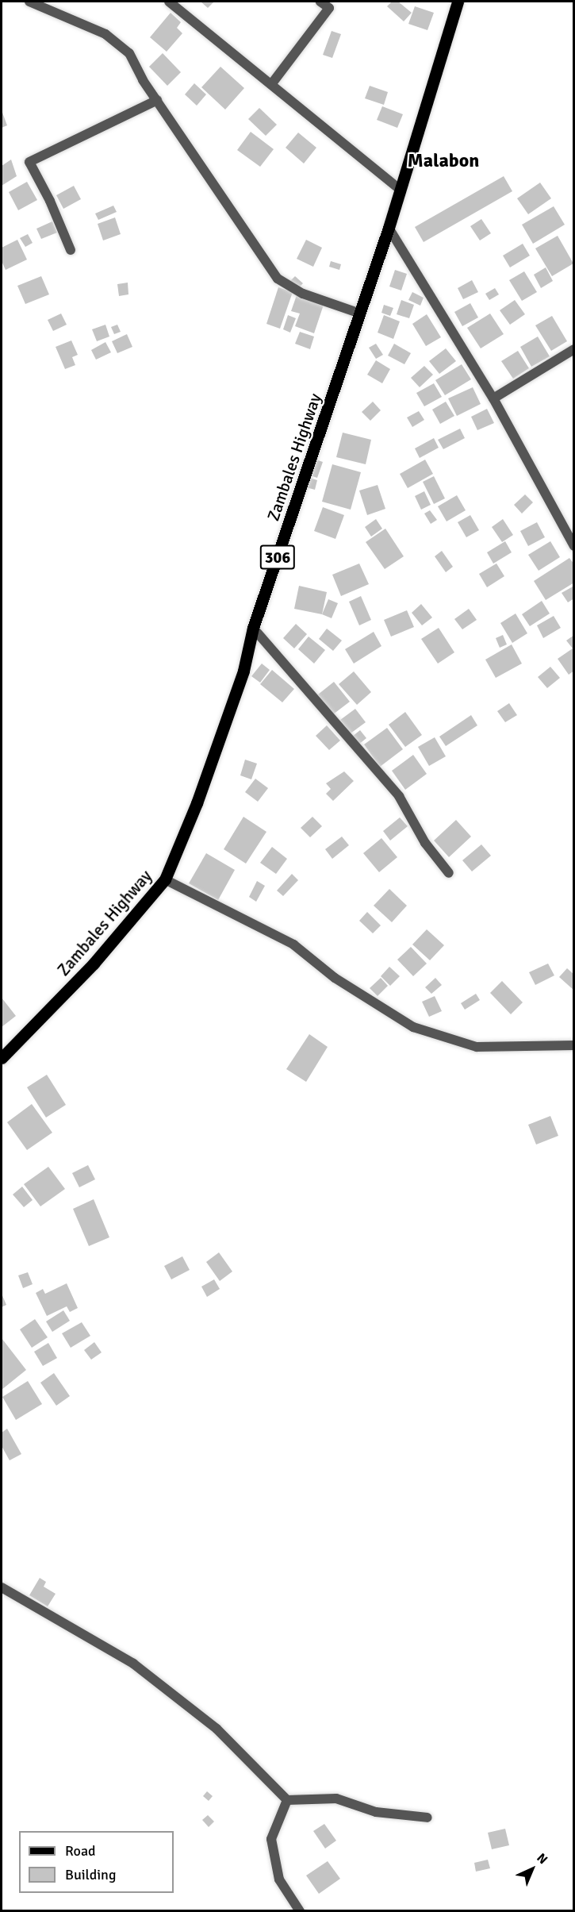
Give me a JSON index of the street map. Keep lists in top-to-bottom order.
{
  "streets": {
    "main road": ["Zambales Highway", "306"]
  },
  "districts": ["Malabon"],
  "legend": ["Road", "Building"],
  "north": "top right"
}
